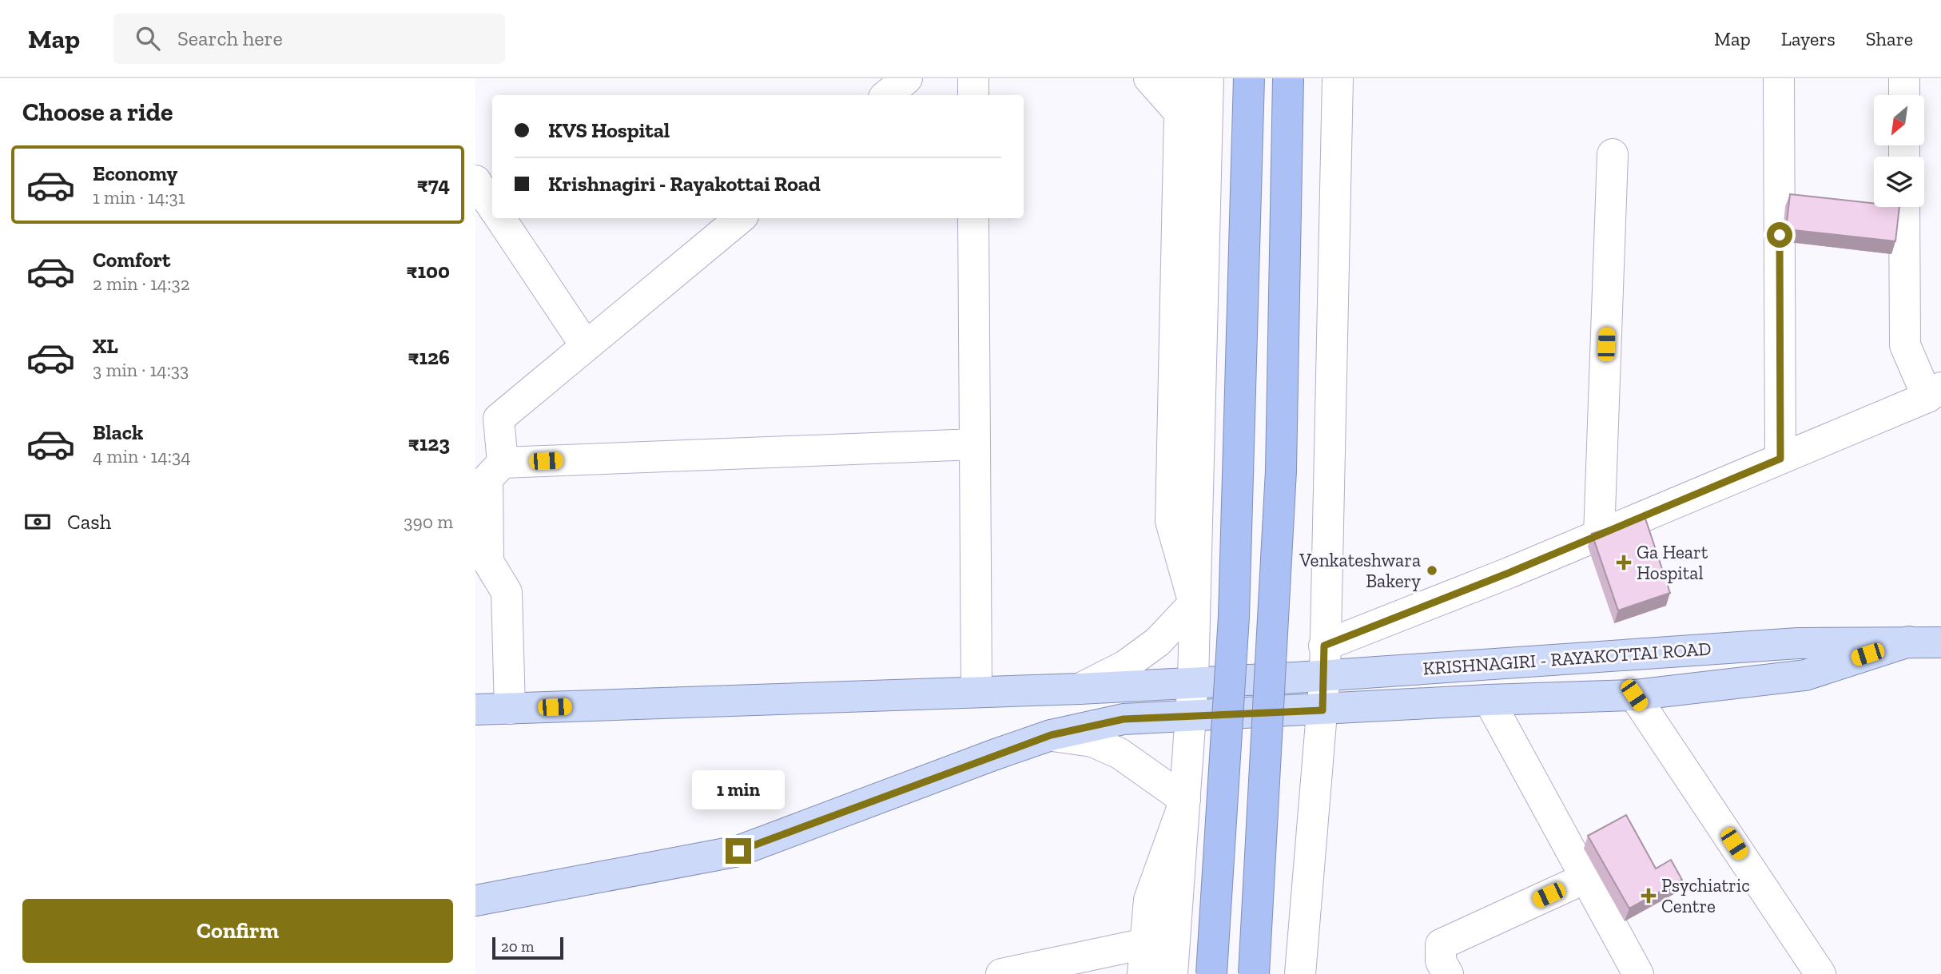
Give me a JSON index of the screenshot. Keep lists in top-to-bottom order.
{
  "streets": {
    "main road": ["KRISHNAGIRI - RAYAKOTTAI ROAD"]
  },
  "places": {
    "health": ["Ga Heart Hospital", "Psychiatric Centre"],
    "other": ["Venkateshwara Bakery"]
  },
  "scale_bar": "20 m",
  "north": "bottom left",
  "page": {
    "header": "Map",
    "search": "Search here",
    "nav": ["Map", "Layers", "Share"],
    "heading": "Choose a ride",
    "banner": ["KVS Hospital", "Krishnagiri - Rayakottai Road"],
    "list": [
      {
        "name": "Economy",
        "note": "1 min · 14:31",
        "value": "₹74"
      },
      {
        "name": "Comfort",
        "note": "2 min · 14:32",
        "value": "₹100"
      },
      {
        "name": "XL",
        "note": "3 min · 14:33",
        "value": "₹126"
      },
      {
        "name": "Black",
        "note": "4 min · 14:34",
        "value": "₹123"
      }
    ],
    "pay": ["Cash", "390 m"],
    "bubble": "1 min",
    "buttons": "Confirm",
    "scale": "20 m"
  }
}
